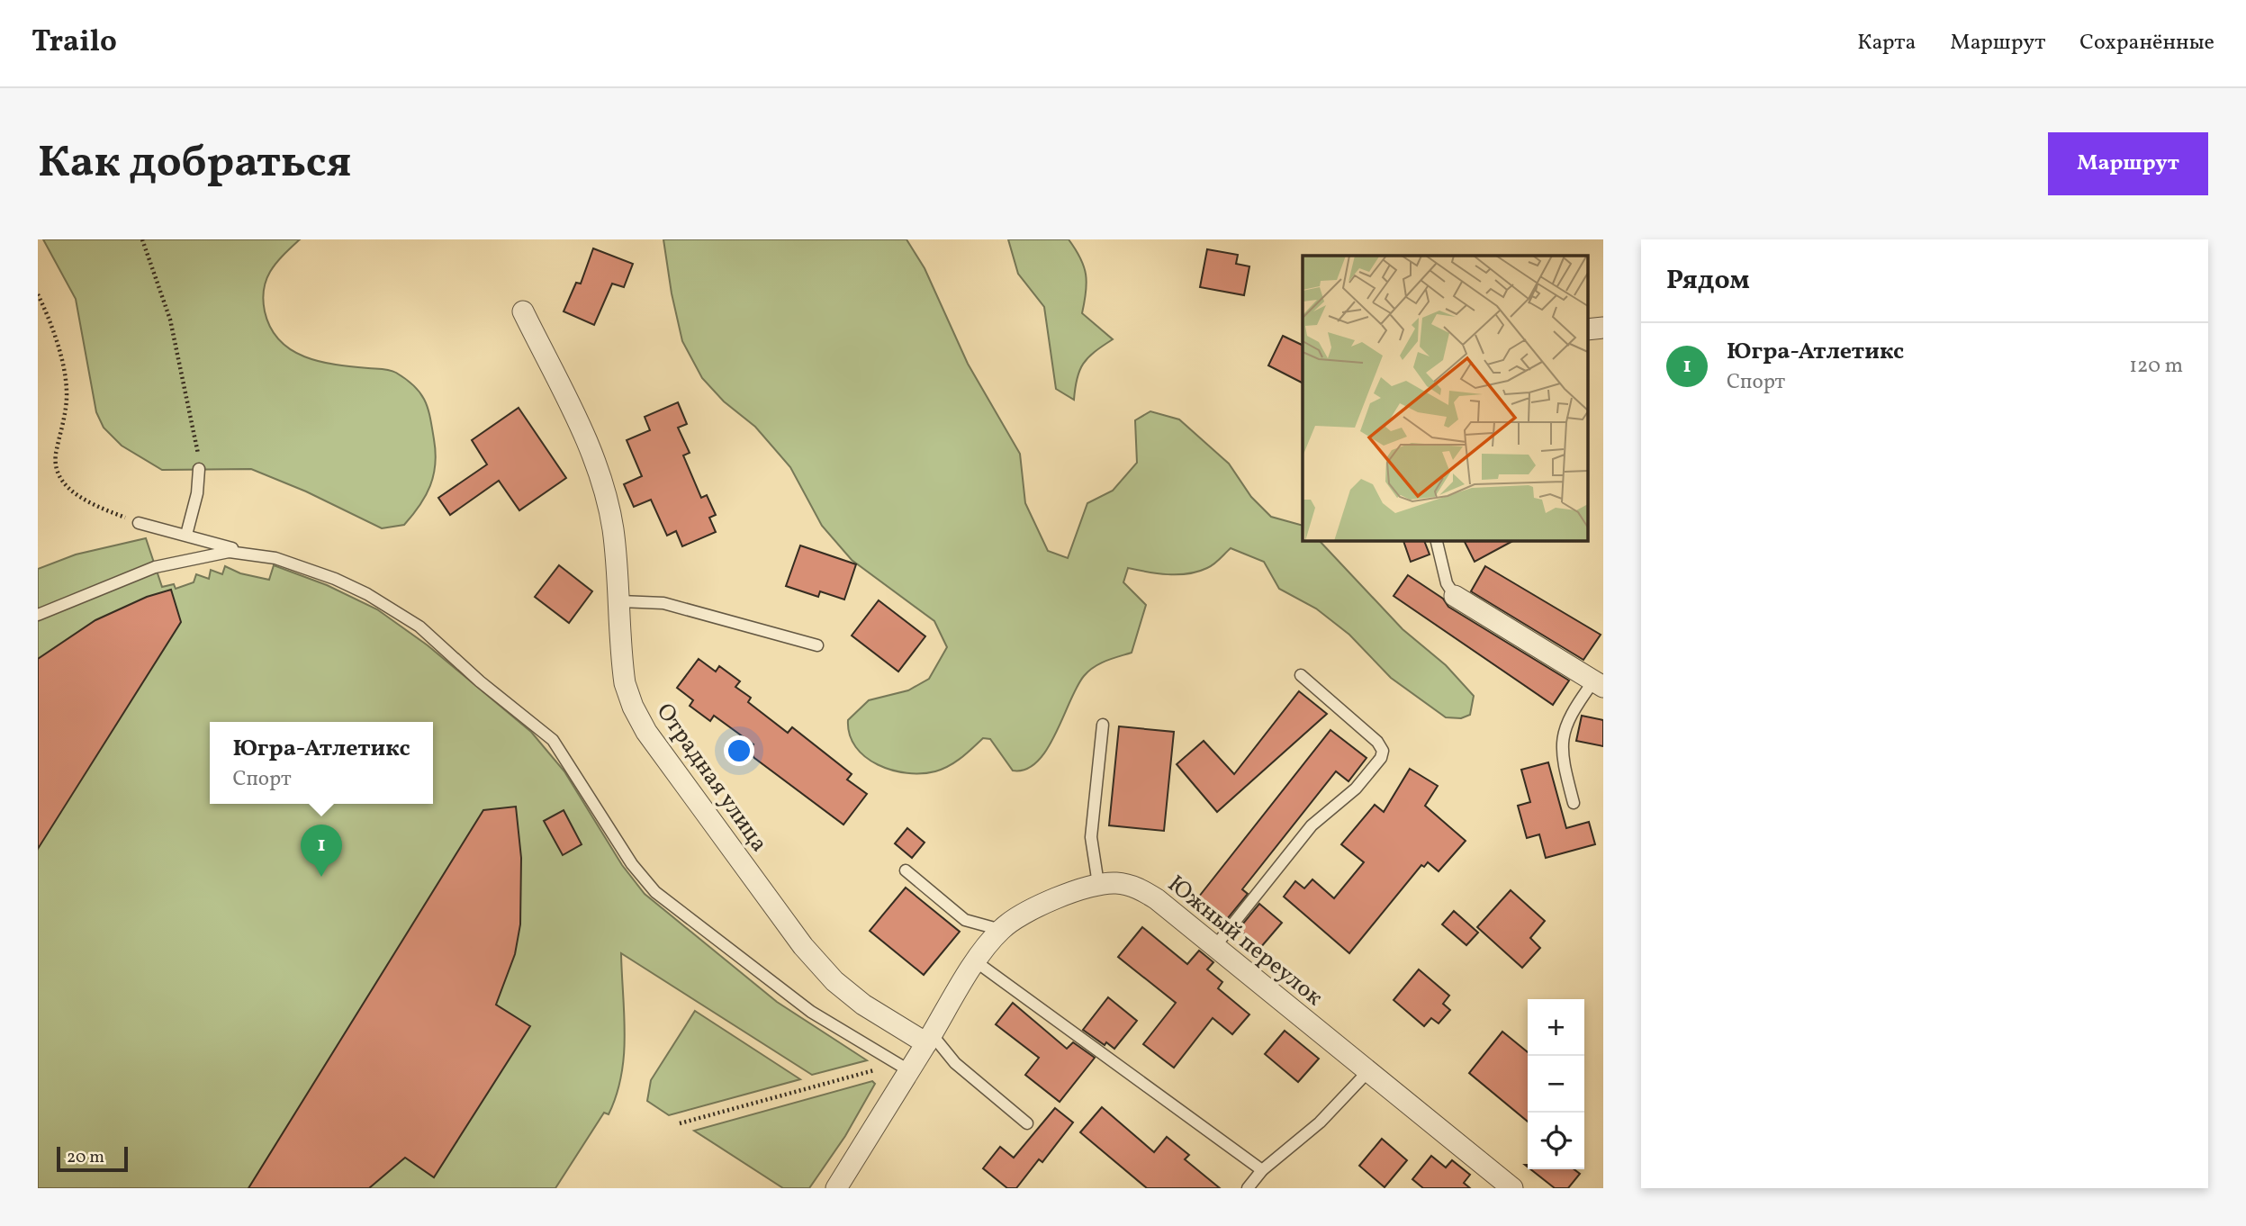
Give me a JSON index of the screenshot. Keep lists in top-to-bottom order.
{
  "streets": {
    "street": ["Отрадная улица", "Южный переулок"]
  },
  "crossings": [
    ["Отрадная улица", "Южный переулок"]
  ],
  "scale_bar": "20 m",
  "page": {
    "header": "Trailo",
    "nav": ["Карта", "Маршрут", "Сохранённые"],
    "buttons": "Маршрут",
    "title": "Как добраться",
    "heading": "Рядом",
    "list": [
      {
        "mark": "1",
        "name": "Югра-Атлетикс",
        "note": "Спорт",
        "value": "120 m"
      }
    ],
    "popup": ["Югра-Атлетикс", "Спорт"],
    "pins": "1",
    "map_buttons": ["+", "−"],
    "scale": "20 m"
  }
}
